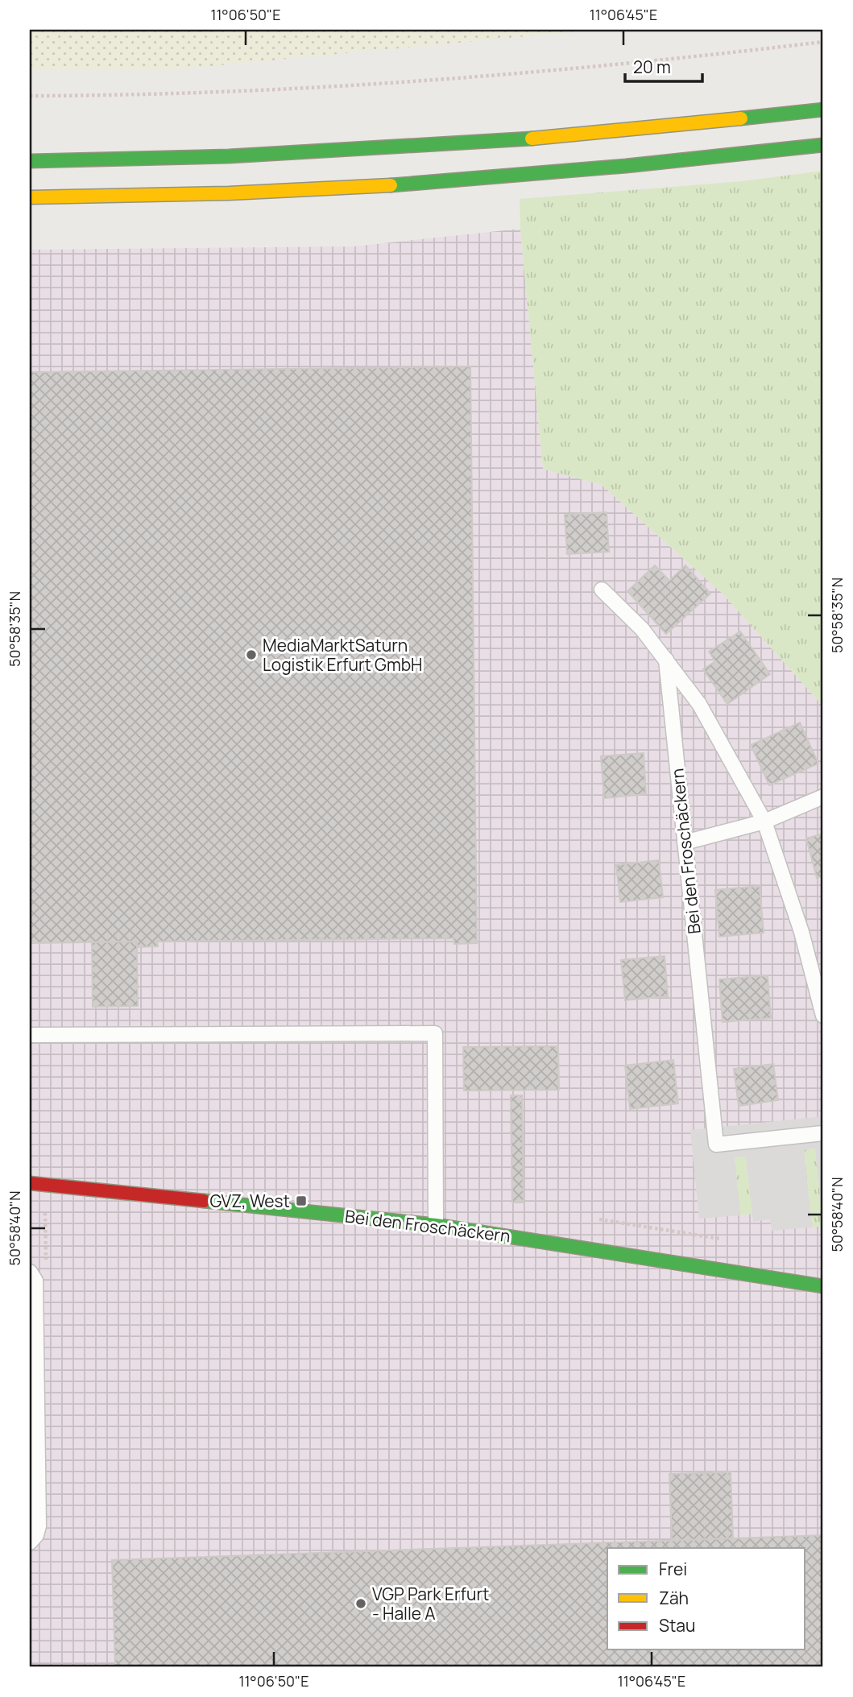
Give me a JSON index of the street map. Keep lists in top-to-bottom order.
{
  "streets": {
    "main road": ["Bei den Froschäckern"]
  },
  "places": {
    "other": ["MediaMarktSaturn Logistik Erfurt GmbH", "VGP Park Erfurt - Halle A"],
    "transit": ["GVZ, West"]
  },
  "legend": ["Frei", "Zäh", "Stau"],
  "scale_bar": "20 m",
  "coordinates": [
    "11°06'50\"E",
    "11°06'45\"E",
    "50°58'35\"N",
    "50°58'40\"N"
  ]
}
